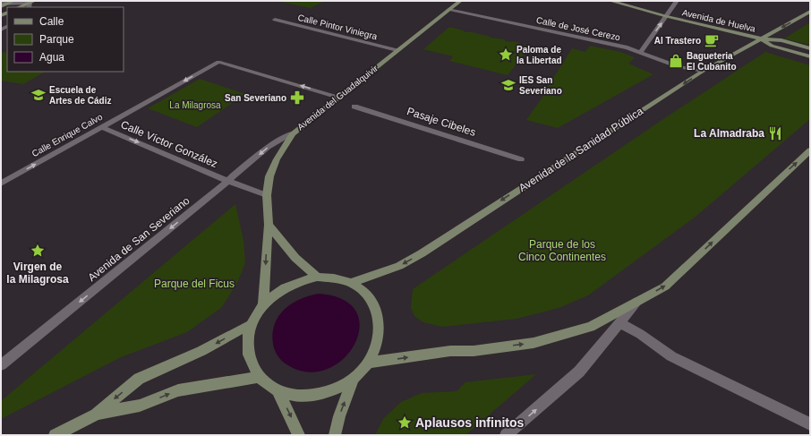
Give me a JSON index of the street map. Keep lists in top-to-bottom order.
{
  "streets": {
    "main road": ["Avenida de Huelva", "Avenida del Guadalquivir", "Avenida de la Sanidad Pública"],
    "street": [
      "Calle Pintor Viniegra",
      "Calle de José Cerezo",
      "Pasaje Cibeles",
      "Calle Enrique Calvo",
      "Calle Víctor González",
      "Avenida de San Severiano"
    ]
  },
  "crossings": [
    ["Avenida de Huelva", "Avenida de la Sanidad Pública"],
    ["Calle Pintor Viniegra", "Avenida del Guadalquivir"],
    ["Calle de José Cerezo", "Avenida del Guadalquivir"],
    ["Calle de José Cerezo", "Avenida de la Sanidad Pública"],
    ["Avenida del Guadalquivir", "Calle Enrique Calvo"],
    ["Avenida del Guadalquivir", "Calle Víctor González"],
    ["Avenida del Guadalquivir", "Avenida de la Sanidad Pública"],
    ["Avenida del Guadalquivir", "Avenida de San Severiano"],
    ["Calle Enrique Calvo", "Calle Víctor González"],
    ["Calle Víctor González", "Avenida de San Severiano"]
  ],
  "one_way": ["Calle Víctor González", "Avenida de la Sanidad Pública", "Avenida de San Severiano"],
  "parks": ["La Milagrosa", "Parque de los Cinco Continentes", "Parque del Ficus"],
  "places": {
    "cafe": ["Al Trastero"],
    "place": ["Paloma de la Libertad", "Virgen de la Milagrosa", "Aplausos infinitos"],
    "shop": ["Bagueteria El Cubanito"],
    "school or university": ["IES San Severiano", "Escuela de Artes de Cádiz"],
    "pharmacy": ["San Severiano"],
    "restaurant": ["La Almadraba"]
  },
  "legend": ["Calle", "Parque", "Agua"]
}
